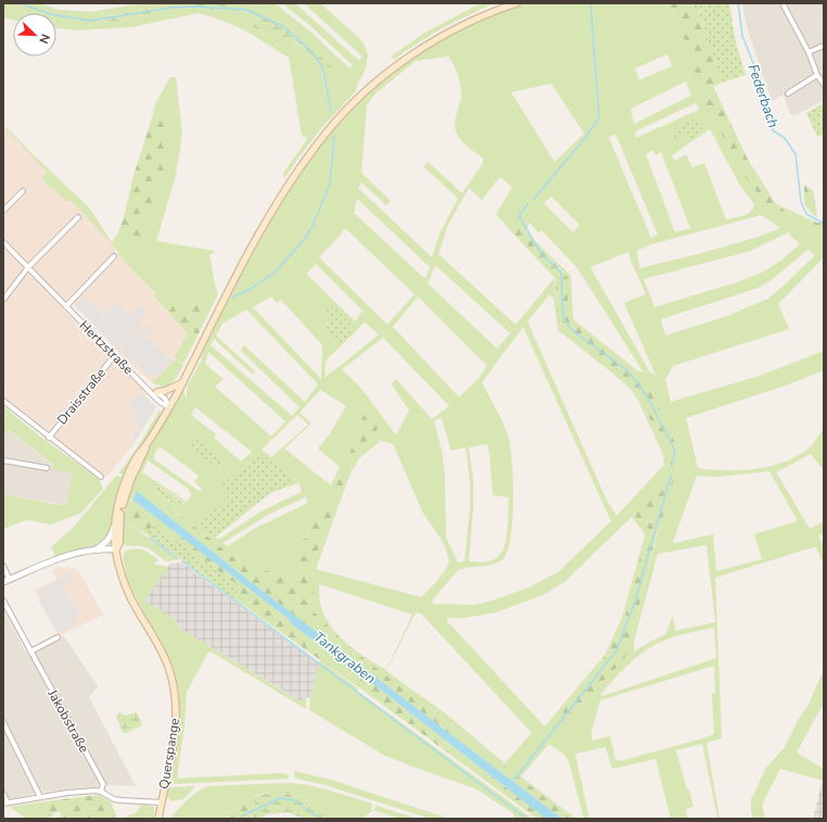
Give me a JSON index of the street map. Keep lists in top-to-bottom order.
{
  "streets": {
    "main road": ["Querspange"],
    "street": ["Hertzstraße", "Draisstraße", "Jakobstraße"]
  },
  "crossings": [
    ["Hertzstraße", "Draisstraße"]
  ],
  "water": ["Federbach", "Tankgraben"],
  "north": "bottom right"
}
